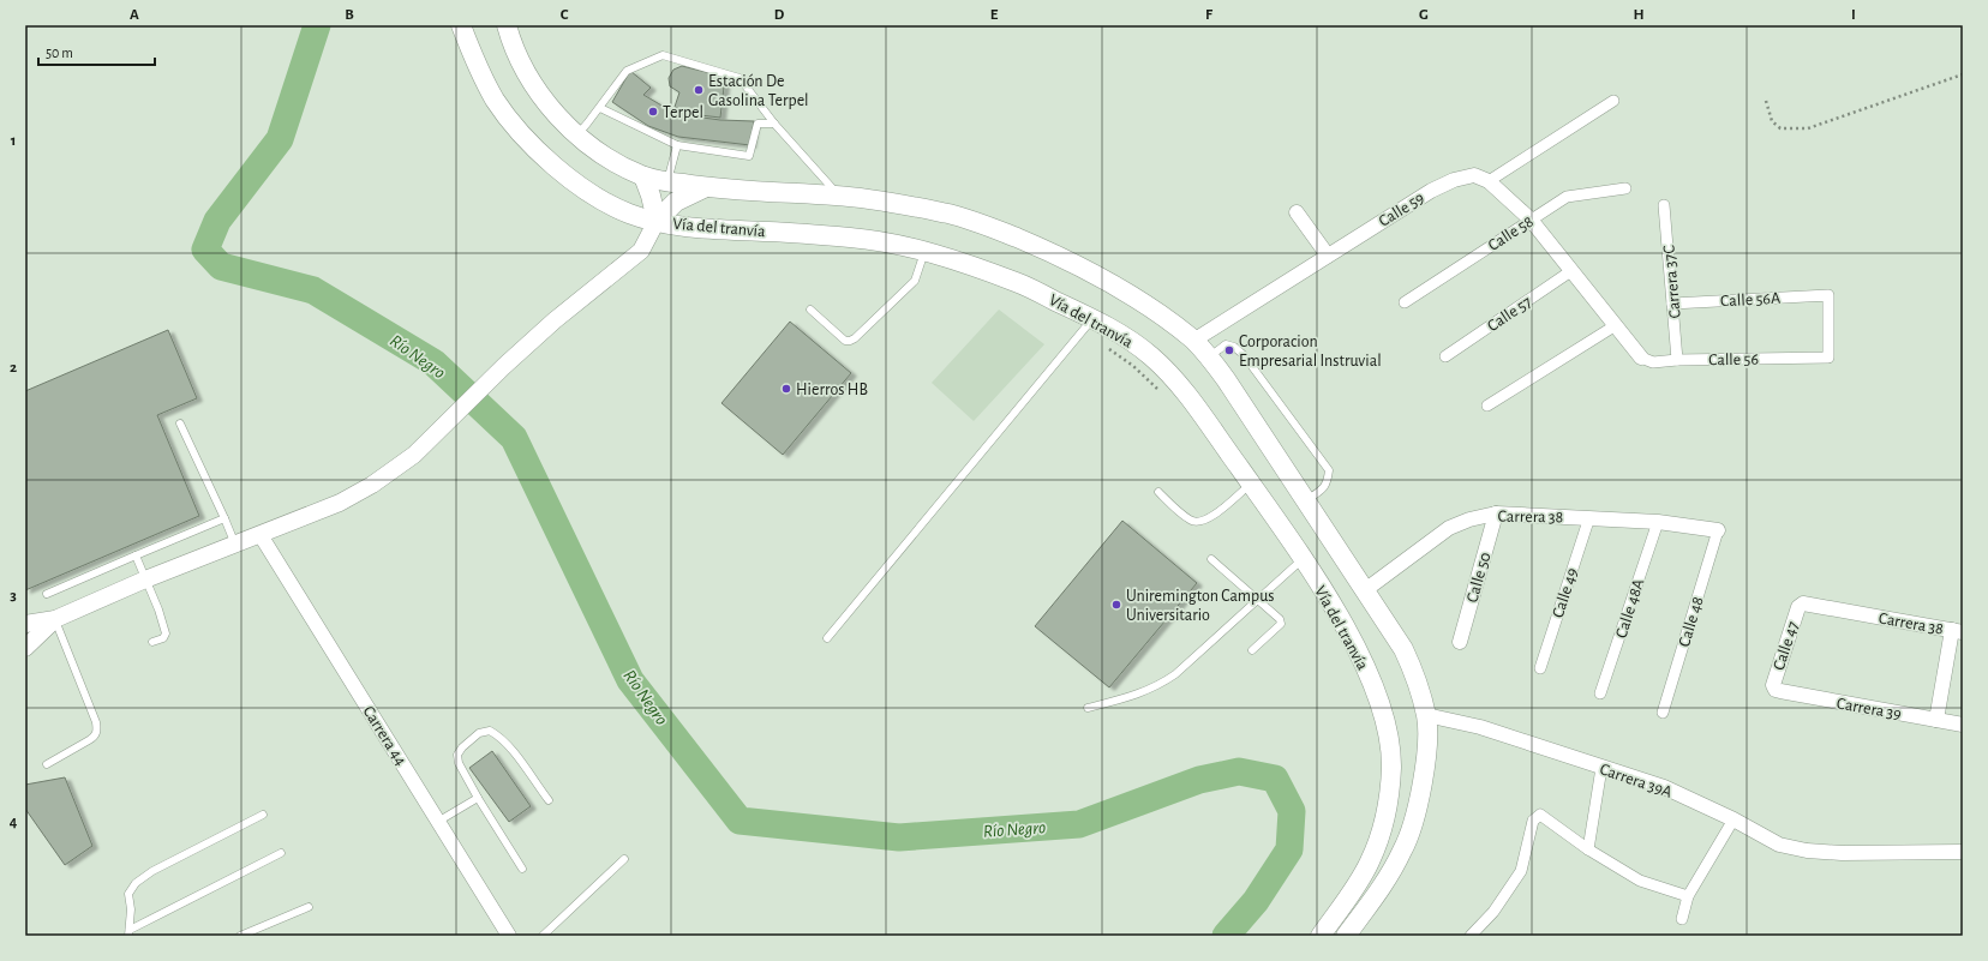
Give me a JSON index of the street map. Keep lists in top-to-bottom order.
{
  "streets": {
    "main road": ["Vía del tranvía"],
    "street": [
      "Calle 59",
      "Calle 58",
      "Carrera 37C",
      "Calle 56A",
      "Calle 57",
      "Calle 56",
      "Carrera 38",
      "Calle 50",
      "Calle 49",
      "Calle 48A",
      "Calle 48",
      "Calle 47",
      "Carrera 39",
      "Carrera 44",
      "Carrera 39A"
    ]
  },
  "crossings": [
    ["Carrera 37C", "Calle 56A"],
    ["Carrera 37C", "Calle 56"],
    ["Calle 56A", "Calle 56"],
    ["Carrera 38", "Calle 50"],
    ["Carrera 38", "Calle 49"],
    ["Carrera 38", "Calle 48A"],
    ["Carrera 38", "Calle 48"],
    ["Carrera 38", "Calle 47"],
    ["Calle 47", "Carrera 39"]
  ],
  "water": ["Río Negro"],
  "places": [
    "Estación De Gasolina Terpel",
    "Terpel",
    "Corporacion Empresarial Instruvial",
    "Hierros HB",
    "Uniremington Campus Universitario"
  ],
  "scale_bar": "50 m",
  "grid": {
    "columns": [
      "A",
      "B",
      "C",
      "D",
      "E",
      "F",
      "G",
      "H",
      "I"
    ],
    "rows": [
      "1",
      "2",
      "3",
      "4"
    ]
  }
}
